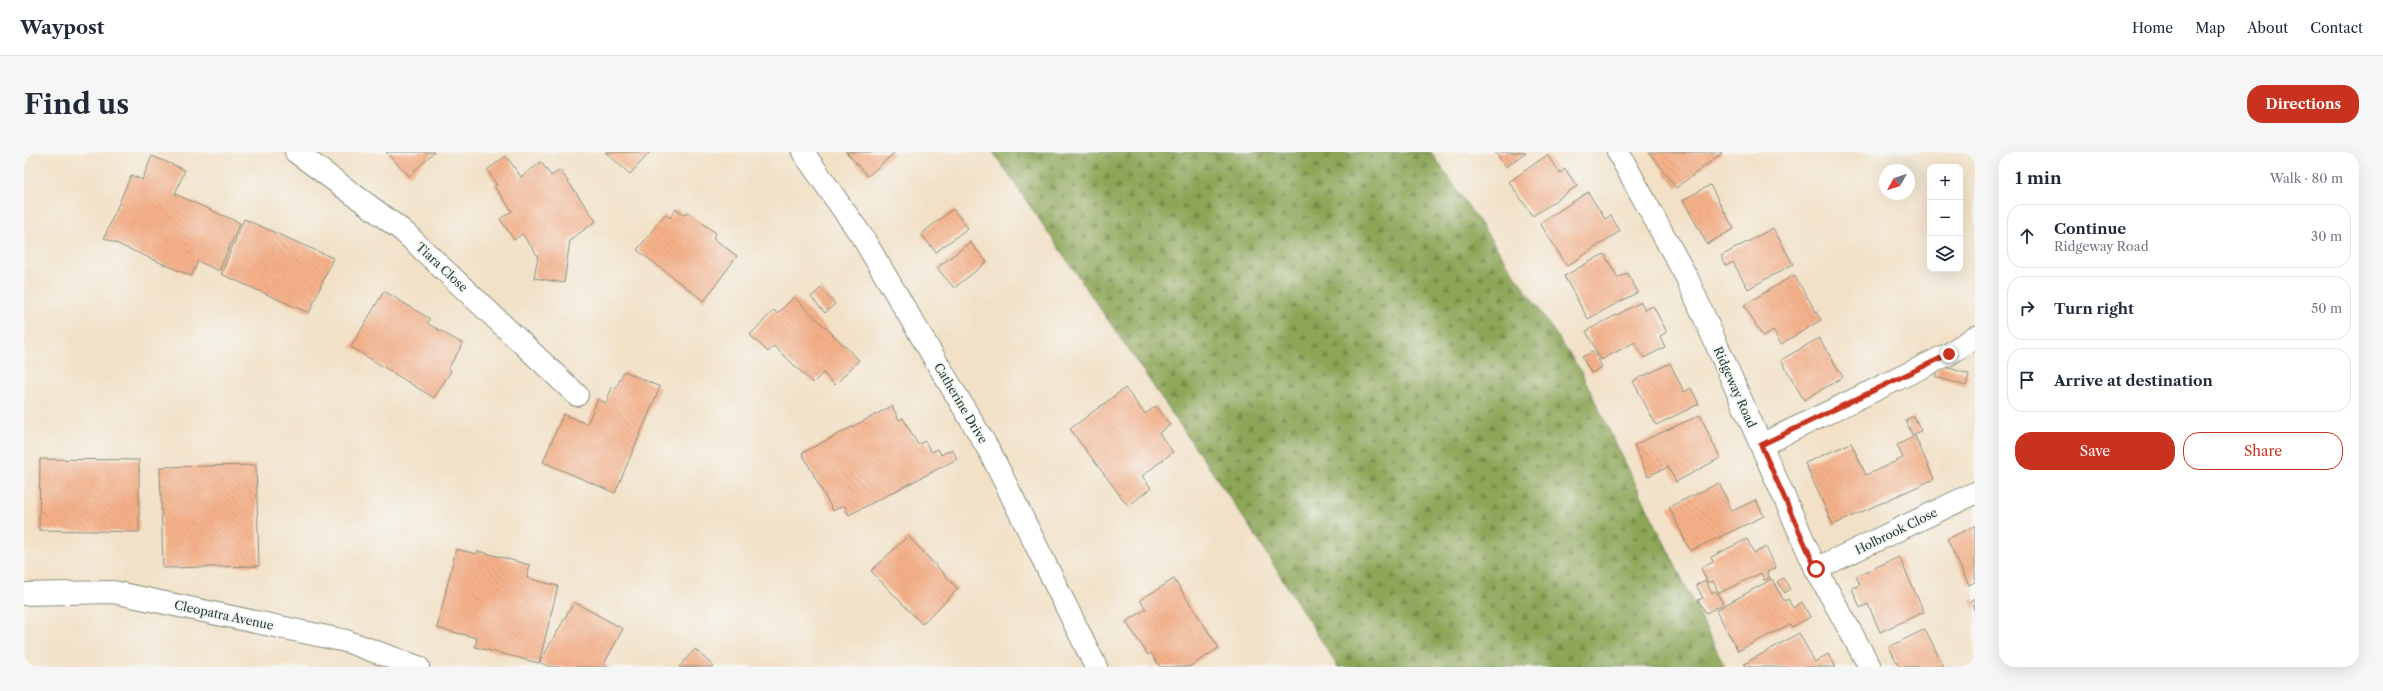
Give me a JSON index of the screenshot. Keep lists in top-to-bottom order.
{
  "streets": {
    "street": [
      "Tiara Close",
      "Ridgeway Road",
      "Catherine Drive",
      "Holbrook Close",
      "Cleopatra Avenue"
    ]
  },
  "crossings": [
    ["Ridgeway Road", "Holbrook Close"]
  ],
  "north": "bottom left",
  "page": {
    "header": "Waypost",
    "nav": [
      "Home",
      "Map",
      "About",
      "Contact"
    ],
    "buttons": [
      "Directions",
      ["Save", "Share"]
    ],
    "title": "Find us",
    "heading": ["1 min", "Walk · 80 m"],
    "map_buttons": ["+", "−"],
    "list": [
      ["Continue", "Ridgeway Road", "30 m"],
      ["Turn right", "50 m"],
      "Arrive at destination"
    ]
  }
}
